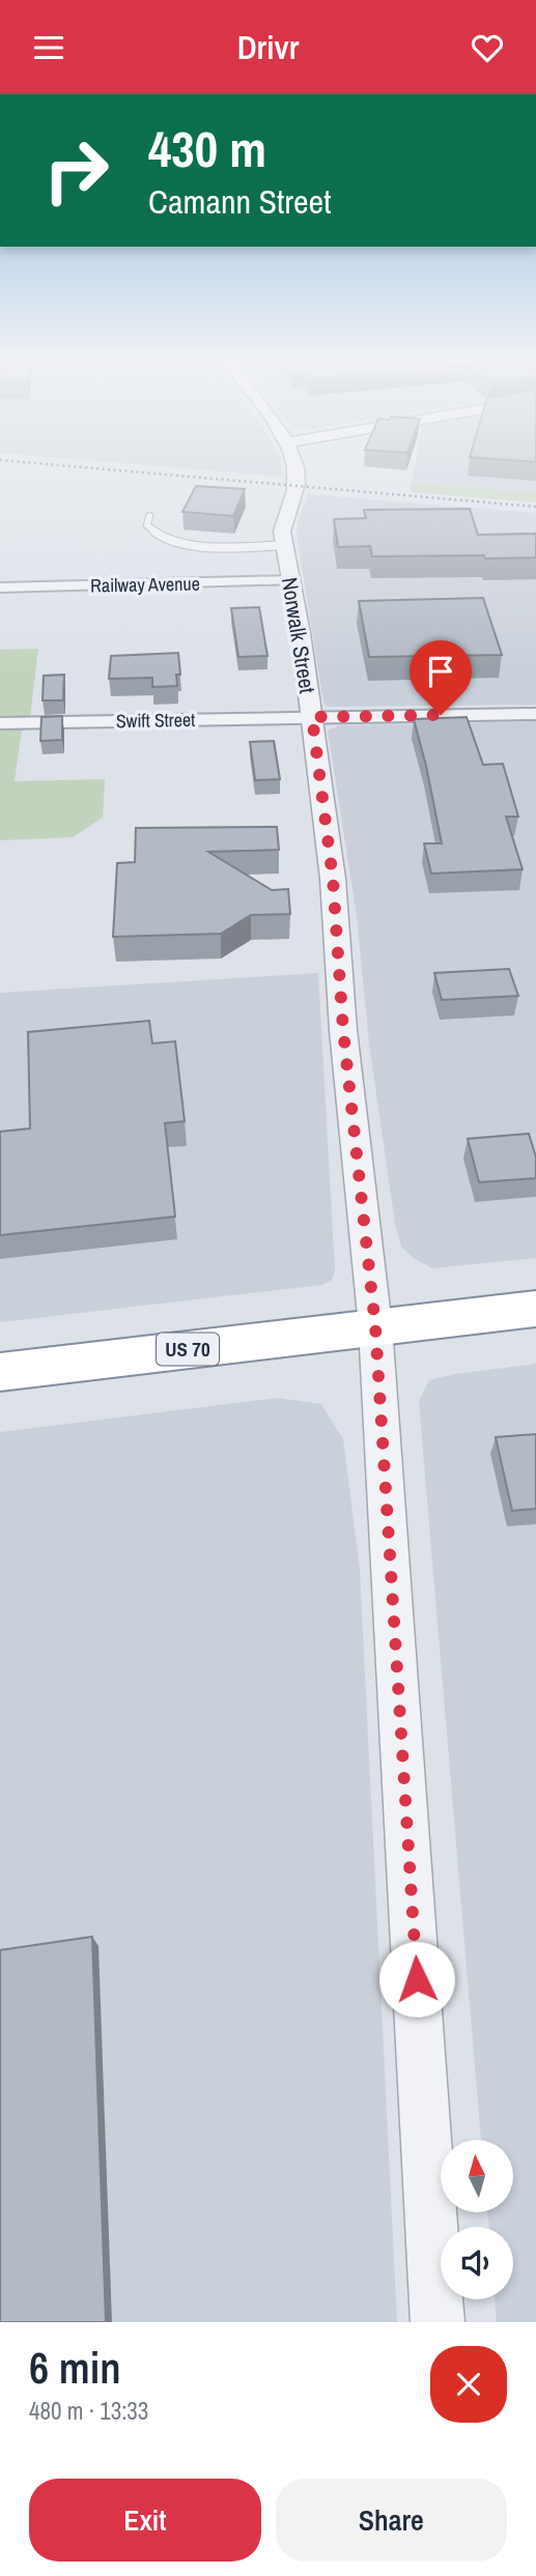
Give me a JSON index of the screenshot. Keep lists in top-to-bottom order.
{
  "streets": {
    "highway": ["US 70"],
    "street": ["Railway Avenue", "Norwalk Street", "Swift Street"]
  },
  "crossings": [
    ["Railway Avenue", "Norwalk Street"],
    ["Norwalk Street", "Swift Street"],
    ["Norwalk Street", "US 70"]
  ],
  "north": "top",
  "page": {
    "header": "Drivr",
    "turn": ["430 m", "Camann Street"],
    "heading": ["6 min", "480 m · 13:33"],
    "buttons": ["Exit", "Share"]
  }
}
